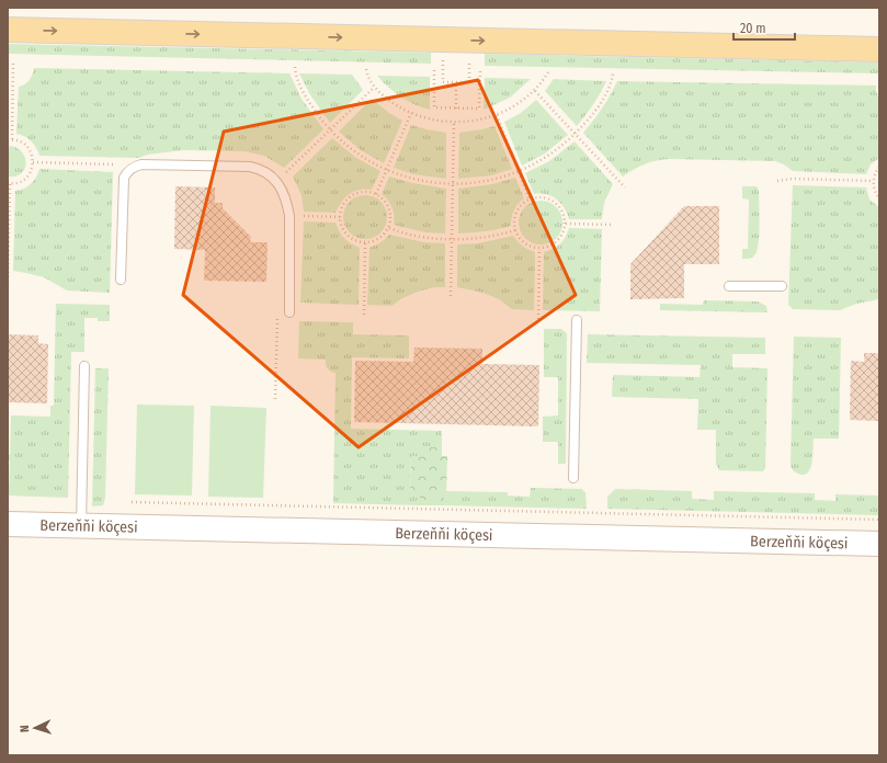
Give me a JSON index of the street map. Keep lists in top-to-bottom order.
{
  "streets": {
    "street": ["Berzeňňi köçesi"]
  },
  "scale_bar": "20 m",
  "north": "left"
}
